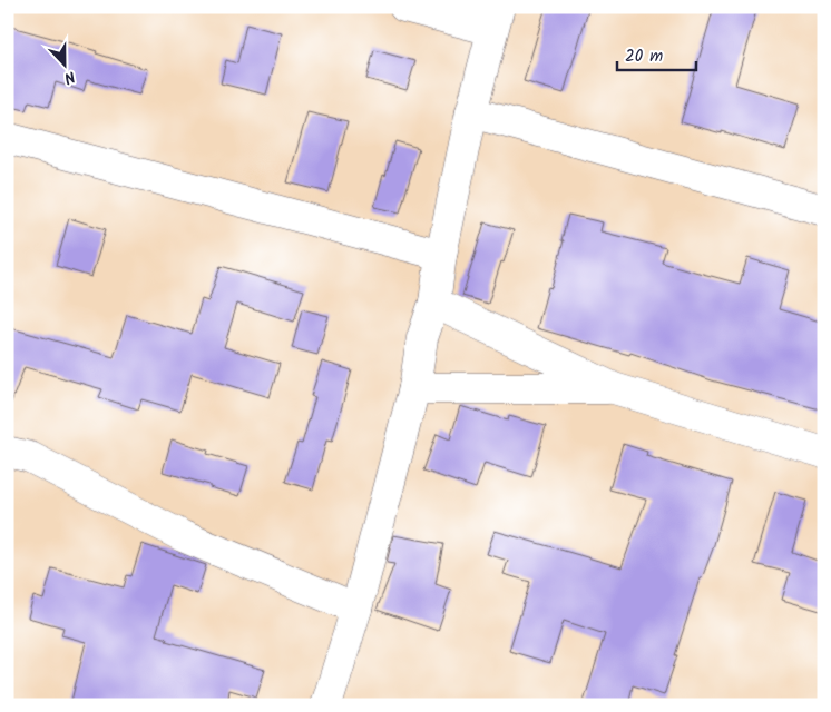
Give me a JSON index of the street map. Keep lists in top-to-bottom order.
{
  "scale_bar": "20 m",
  "north": "bottom"
}
